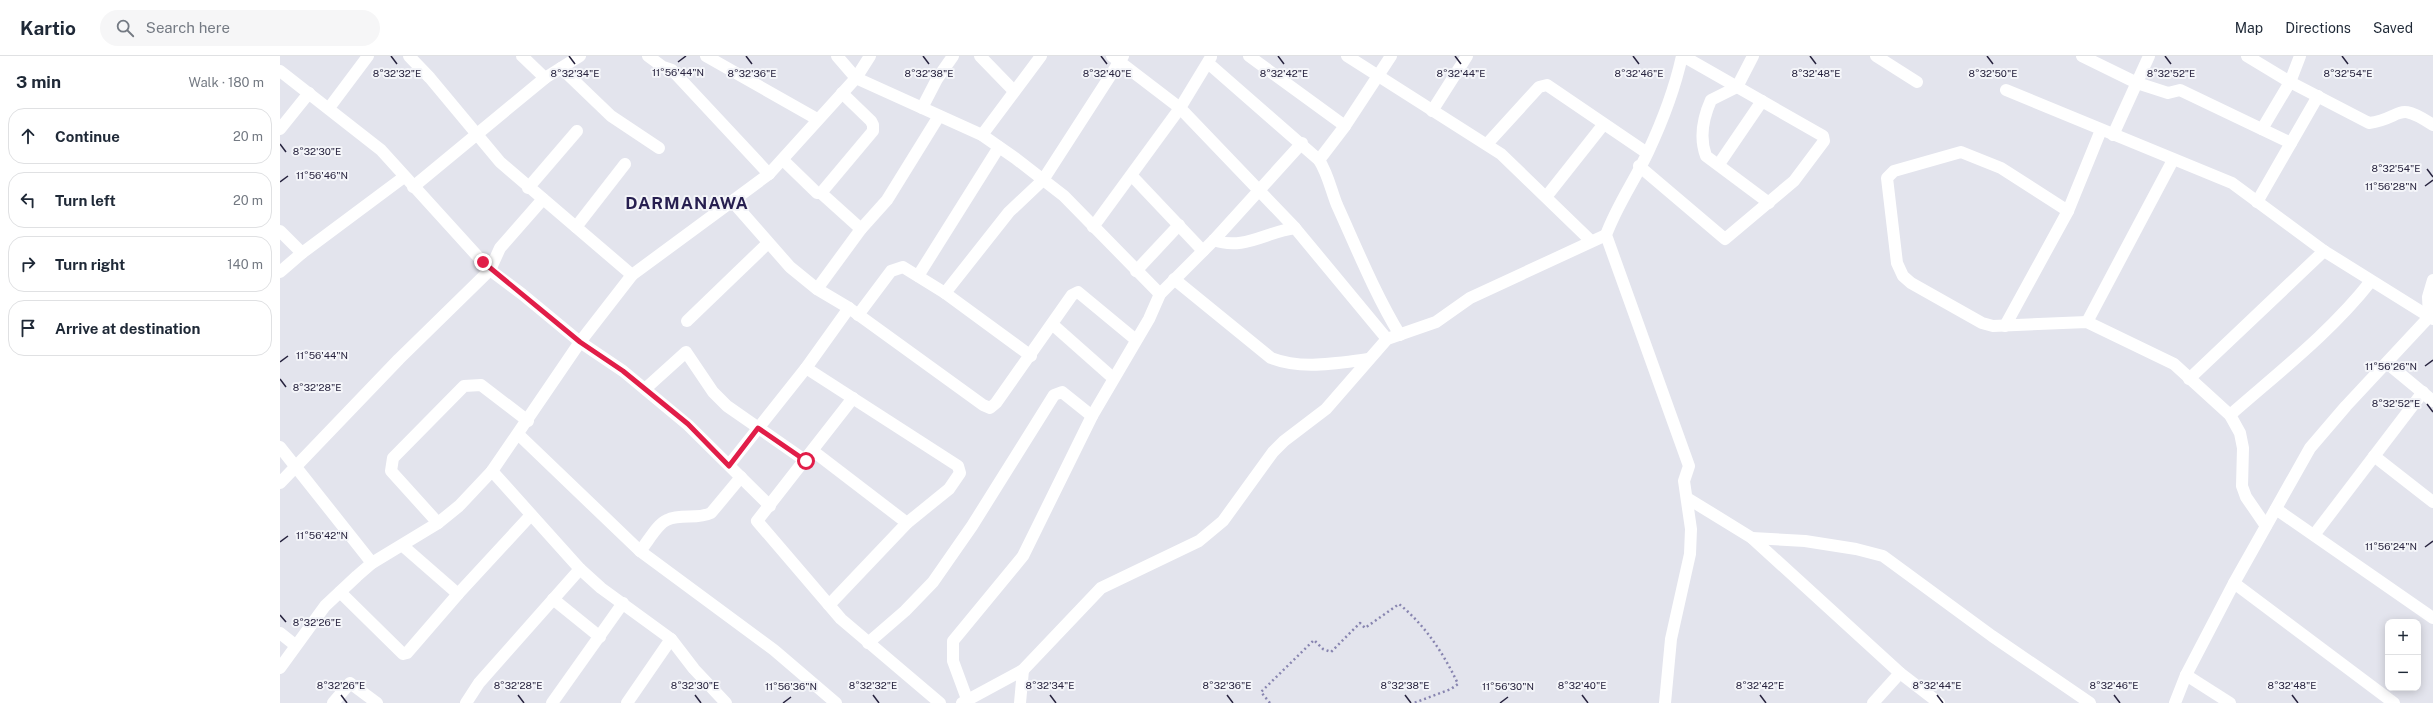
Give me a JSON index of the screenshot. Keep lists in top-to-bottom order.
{
  "districts": ["DARMANAWA"],
  "page": {
    "header": "Kartio",
    "search": "Search here",
    "nav": ["Map", "Directions", "Saved"],
    "heading": ["3 min", "Walk · 180 m"],
    "list": [
      ["Continue", "20 m"],
      ["Turn left", "20 m"],
      ["Turn right", "140 m"],
      "Arrive at destination"
    ],
    "map_buttons": ["+", "−"]
  },
  "coordinates": [
    "11°56'44\"N",
    "8°32'32\"E",
    "8°32'34\"E",
    "8°32'36\"E",
    "8°32'38\"E",
    "8°32'40\"E",
    "8°32'42\"E",
    "8°32'44\"E",
    "8°32'46\"E",
    "8°32'48\"E",
    "8°32'50\"E",
    "8°32'52\"E",
    "8°32'54\"E",
    "8°32'30\"E",
    "11°56'46\"N",
    "11°56'28\"N",
    "11°56'26\"N",
    "8°32'28\"E",
    "11°56'42\"N",
    "11°56'24\"N",
    "8°32'26\"E",
    "11°56'36\"N",
    "11°56'30\"N"
  ]
}
